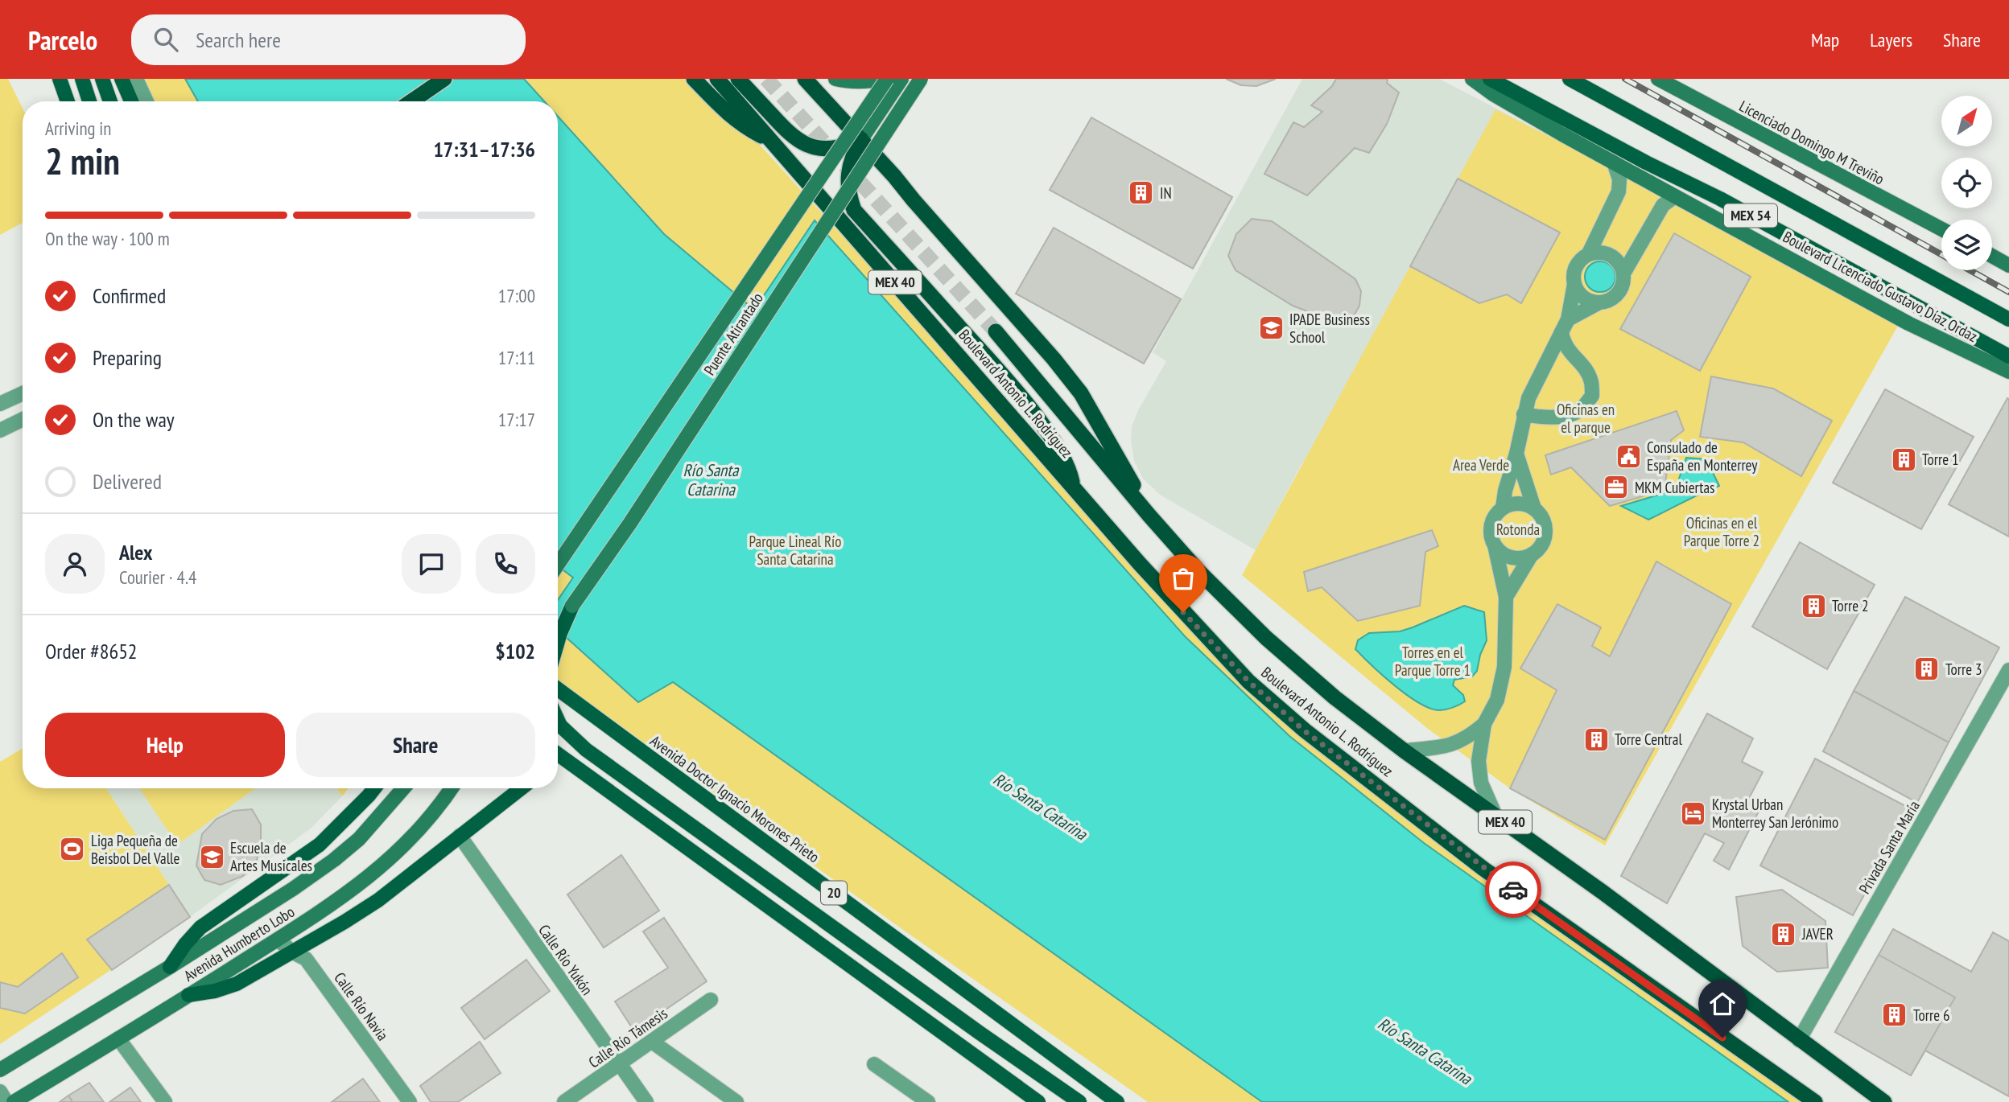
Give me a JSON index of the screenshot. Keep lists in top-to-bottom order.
{
  "streets": {
    "highway": ["MEX 40", "Boulevard Antonio L. Rodríguez"],
    "main road": [
      "Licenciado Domingo M Treviño",
      "MEX 54",
      "Boulevard Licenciado Gustavo Díaz Ordaz",
      "Puente Atirantado",
      "Avenida Doctor Ignacio Morones Prieto",
      "20",
      "Avenida Humberto Lobo"
    ],
    "street": [
      "Privada Santa María",
      "Calle Río Yukón",
      "Calle Río Navia",
      "Calle Río Támesis"
    ]
  },
  "crossings": [
    ["Boulevard Antonio L. Rodríguez", "Privada Santa María"],
    ["Avenida Humberto Lobo", "Calle Río Navia"],
    ["Calle Río Yukón", "Calle Río Támesis"]
  ],
  "water": ["Río Santa Catarina"],
  "parks": [
    "Oficinas en el parque",
    "Area Verde",
    "Oficinas en el Parque Torre 2",
    "Rotonda",
    "Parque Lineal Río Santa Catarina",
    "Torres en el Parque Torre 1"
  ],
  "places": {
    "building": [
      "IN",
      "Torre 1",
      "Torre 2",
      "Torre 3",
      "Torre Central",
      "JAVER",
      "Torre 6"
    ],
    "school or university": ["IPADE Business School", "Escuela de Artes Musicales"],
    "public building": ["Consulado de España en Monterrey"],
    "office": ["MKM Cubiertas"],
    "hotel": ["Krystal Urban Monterrey San Jerónimo"],
    "sports": ["Liga Pequeña de Beisbol Del Valle"]
  },
  "north": "top right",
  "page": {
    "header": "Parcelo",
    "search": "Search here",
    "nav": ["Map", "Layers", "Share"],
    "heading": ["2 min", "Arriving in", "17:31–17:36"],
    "panel": [
      "Alex",
      "Courier · 4.4",
      "Order #8652",
      "$102"
    ],
    "bar": "On the way · 100 m",
    "list": [
      ["Confirmed", "17:00"],
      ["Preparing", "17:11"],
      ["On the way", "17:17"],
      "Delivered"
    ],
    "buttons": ["Help", "Share"]
  }
}
